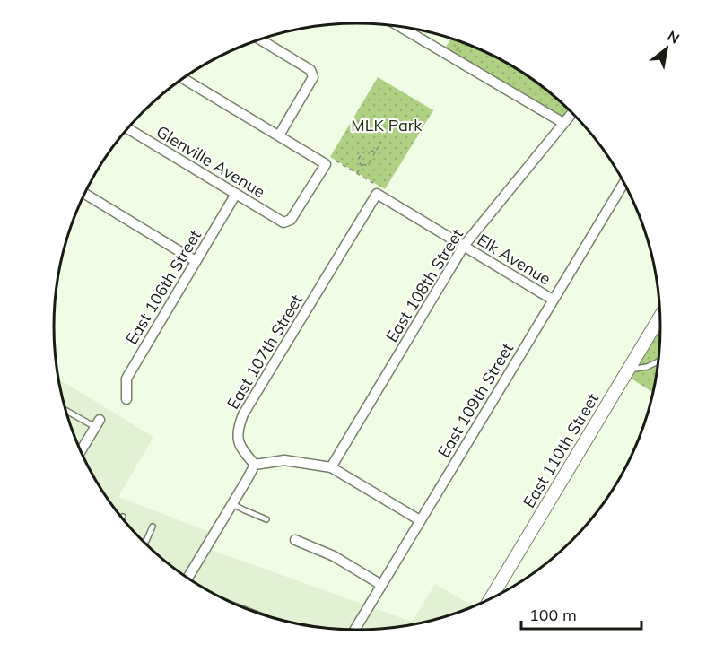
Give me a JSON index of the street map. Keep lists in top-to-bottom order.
{
  "streets": {
    "street": [
      "Glenville Avenue",
      "Elk Avenue",
      "East 108th Street",
      "East 106th Street",
      "East 107th Street",
      "East 109th Street",
      "East 110th Street"
    ]
  },
  "crossings": [
    ["Glenville Avenue", "East 106th Street"],
    ["Elk Avenue", "East 108th Street"],
    ["Elk Avenue", "East 107th Street"],
    ["Elk Avenue", "East 109th Street"]
  ],
  "parks": ["MLK Park"],
  "scale_bar": "100 m",
  "north": "top right"
}
